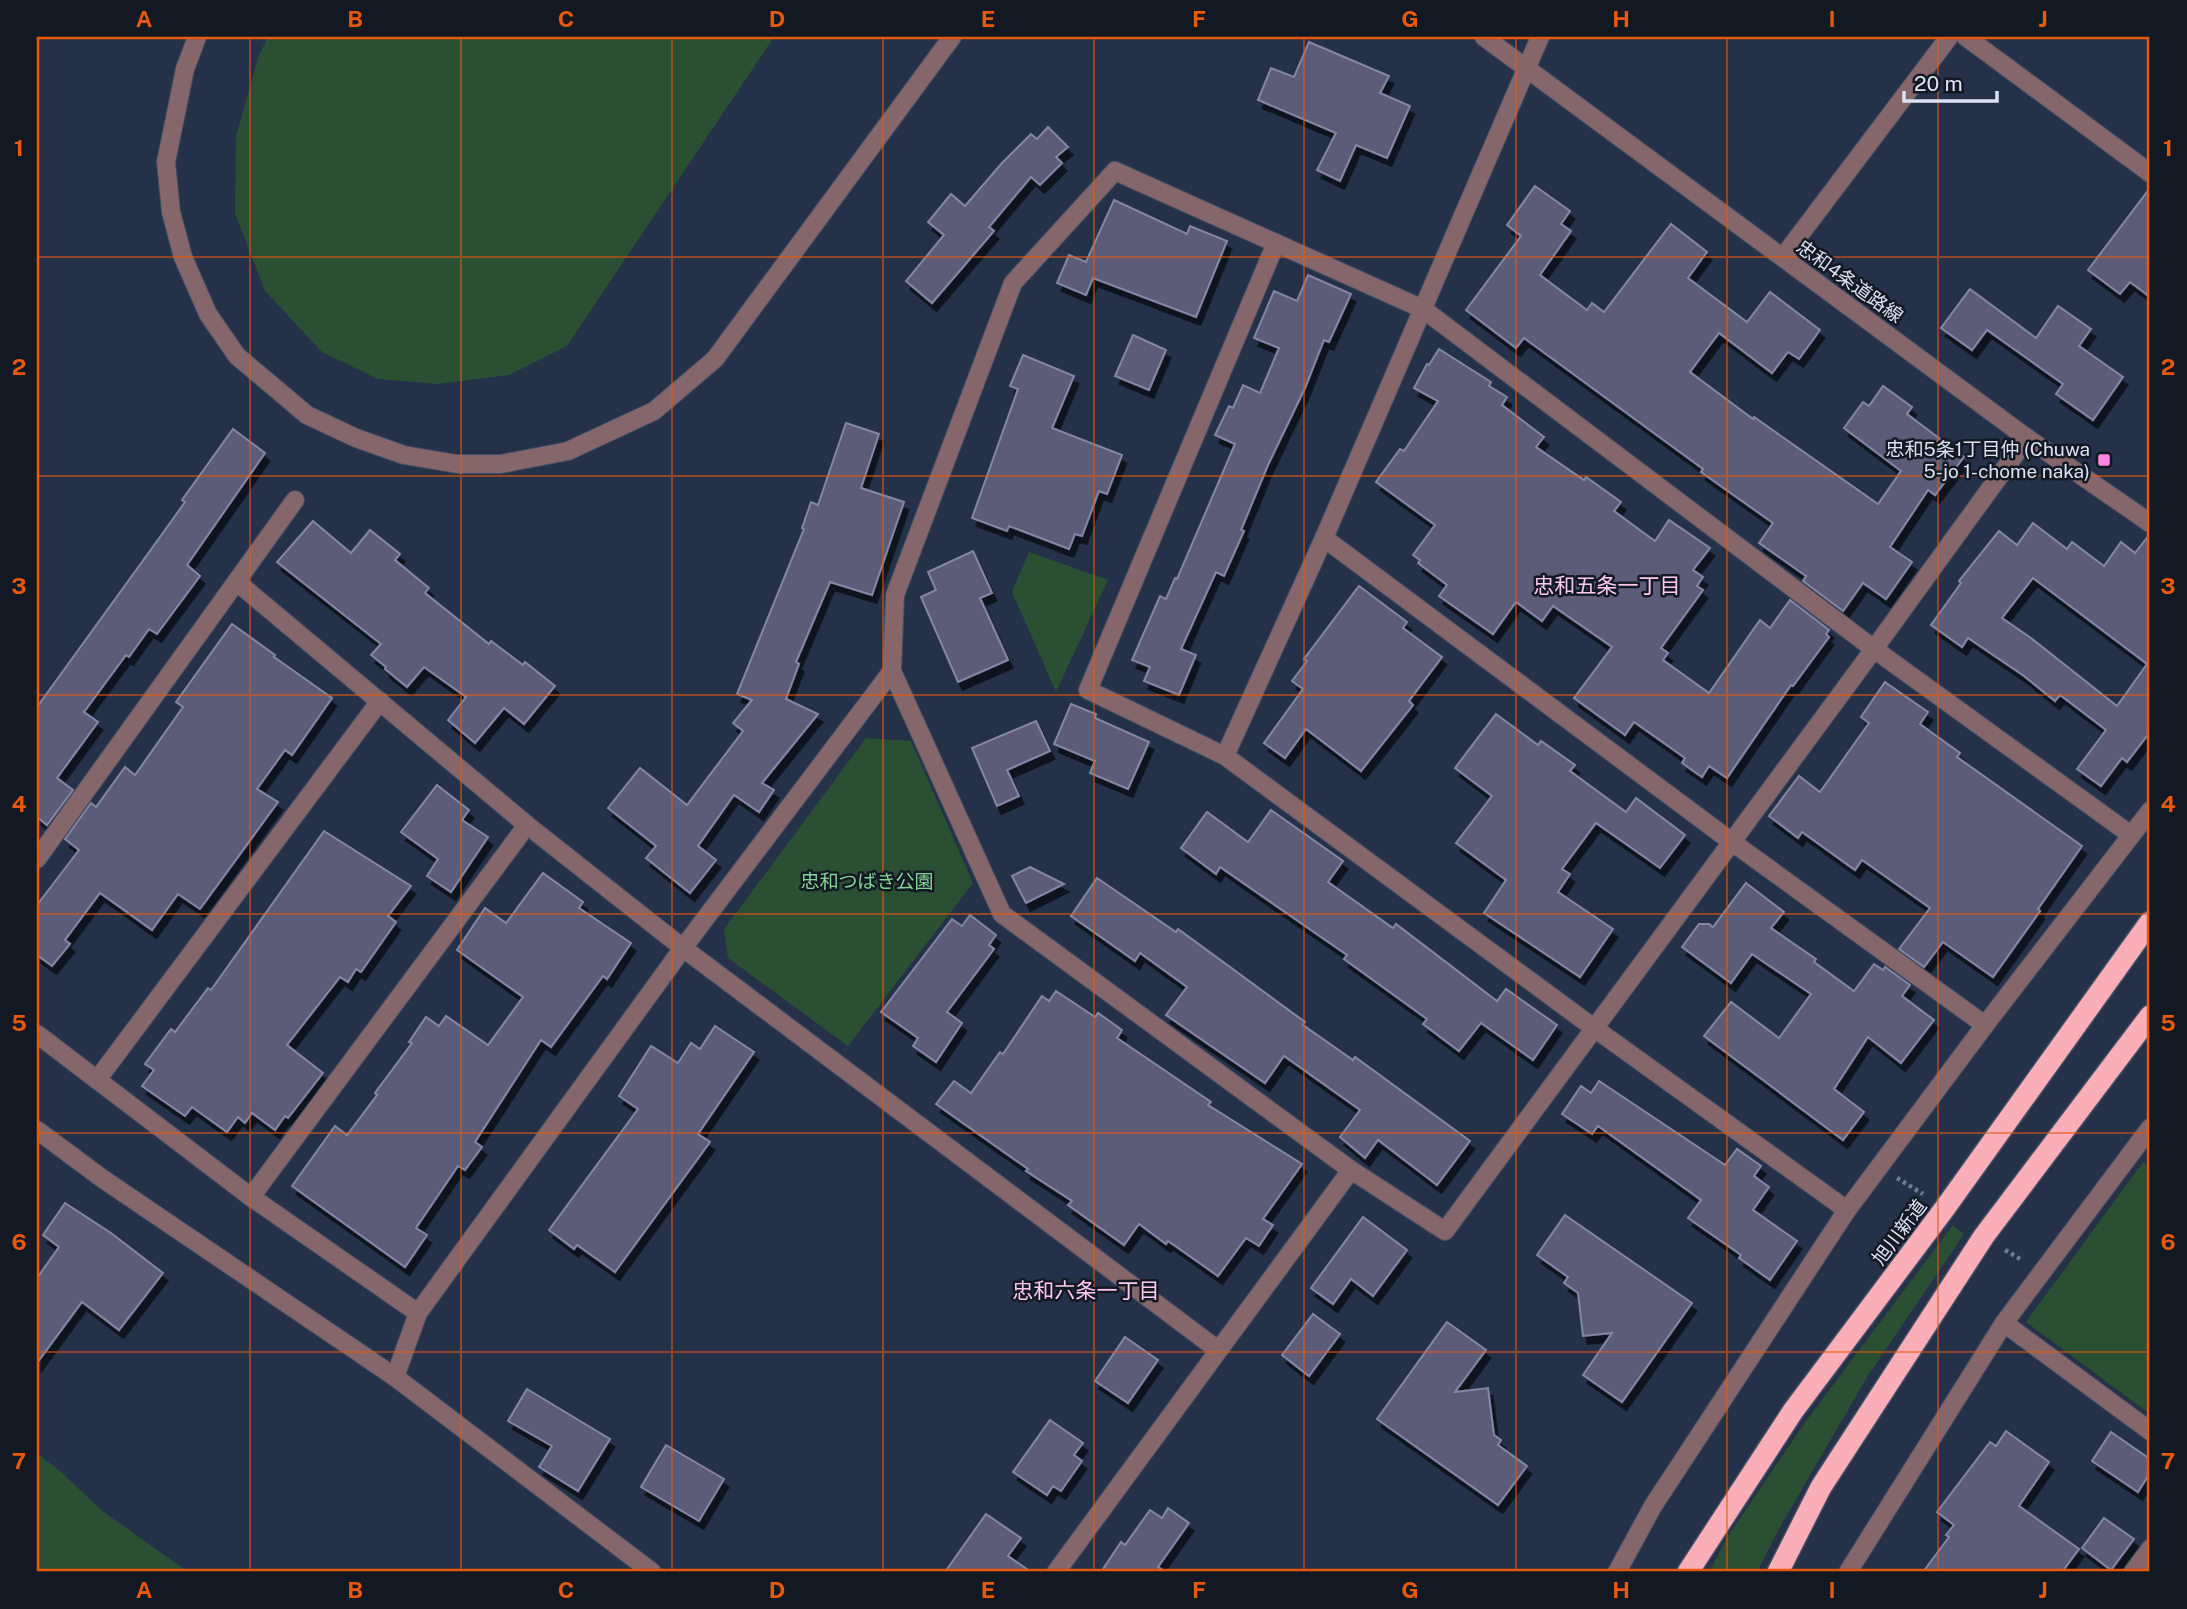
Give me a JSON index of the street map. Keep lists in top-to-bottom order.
{
  "streets": {
    "highway": ["旭川新道"],
    "street": ["忠和4条道路線"]
  },
  "districts": ["忠和五条一丁目", "忠和六条一丁目"],
  "parks": ["忠和つばき公園"],
  "places": {
    "transit": ["忠和5条1丁目仲 (Chuwa 5-jo 1-chome naka)"]
  },
  "scale_bar": "20 m",
  "grid": {
    "columns": [
      "A",
      "B",
      "C",
      "D",
      "E",
      "F",
      "G",
      "H",
      "I",
      "J"
    ],
    "rows": [
      "1",
      "2",
      "3",
      "4",
      "5",
      "6",
      "7"
    ]
  }
}
